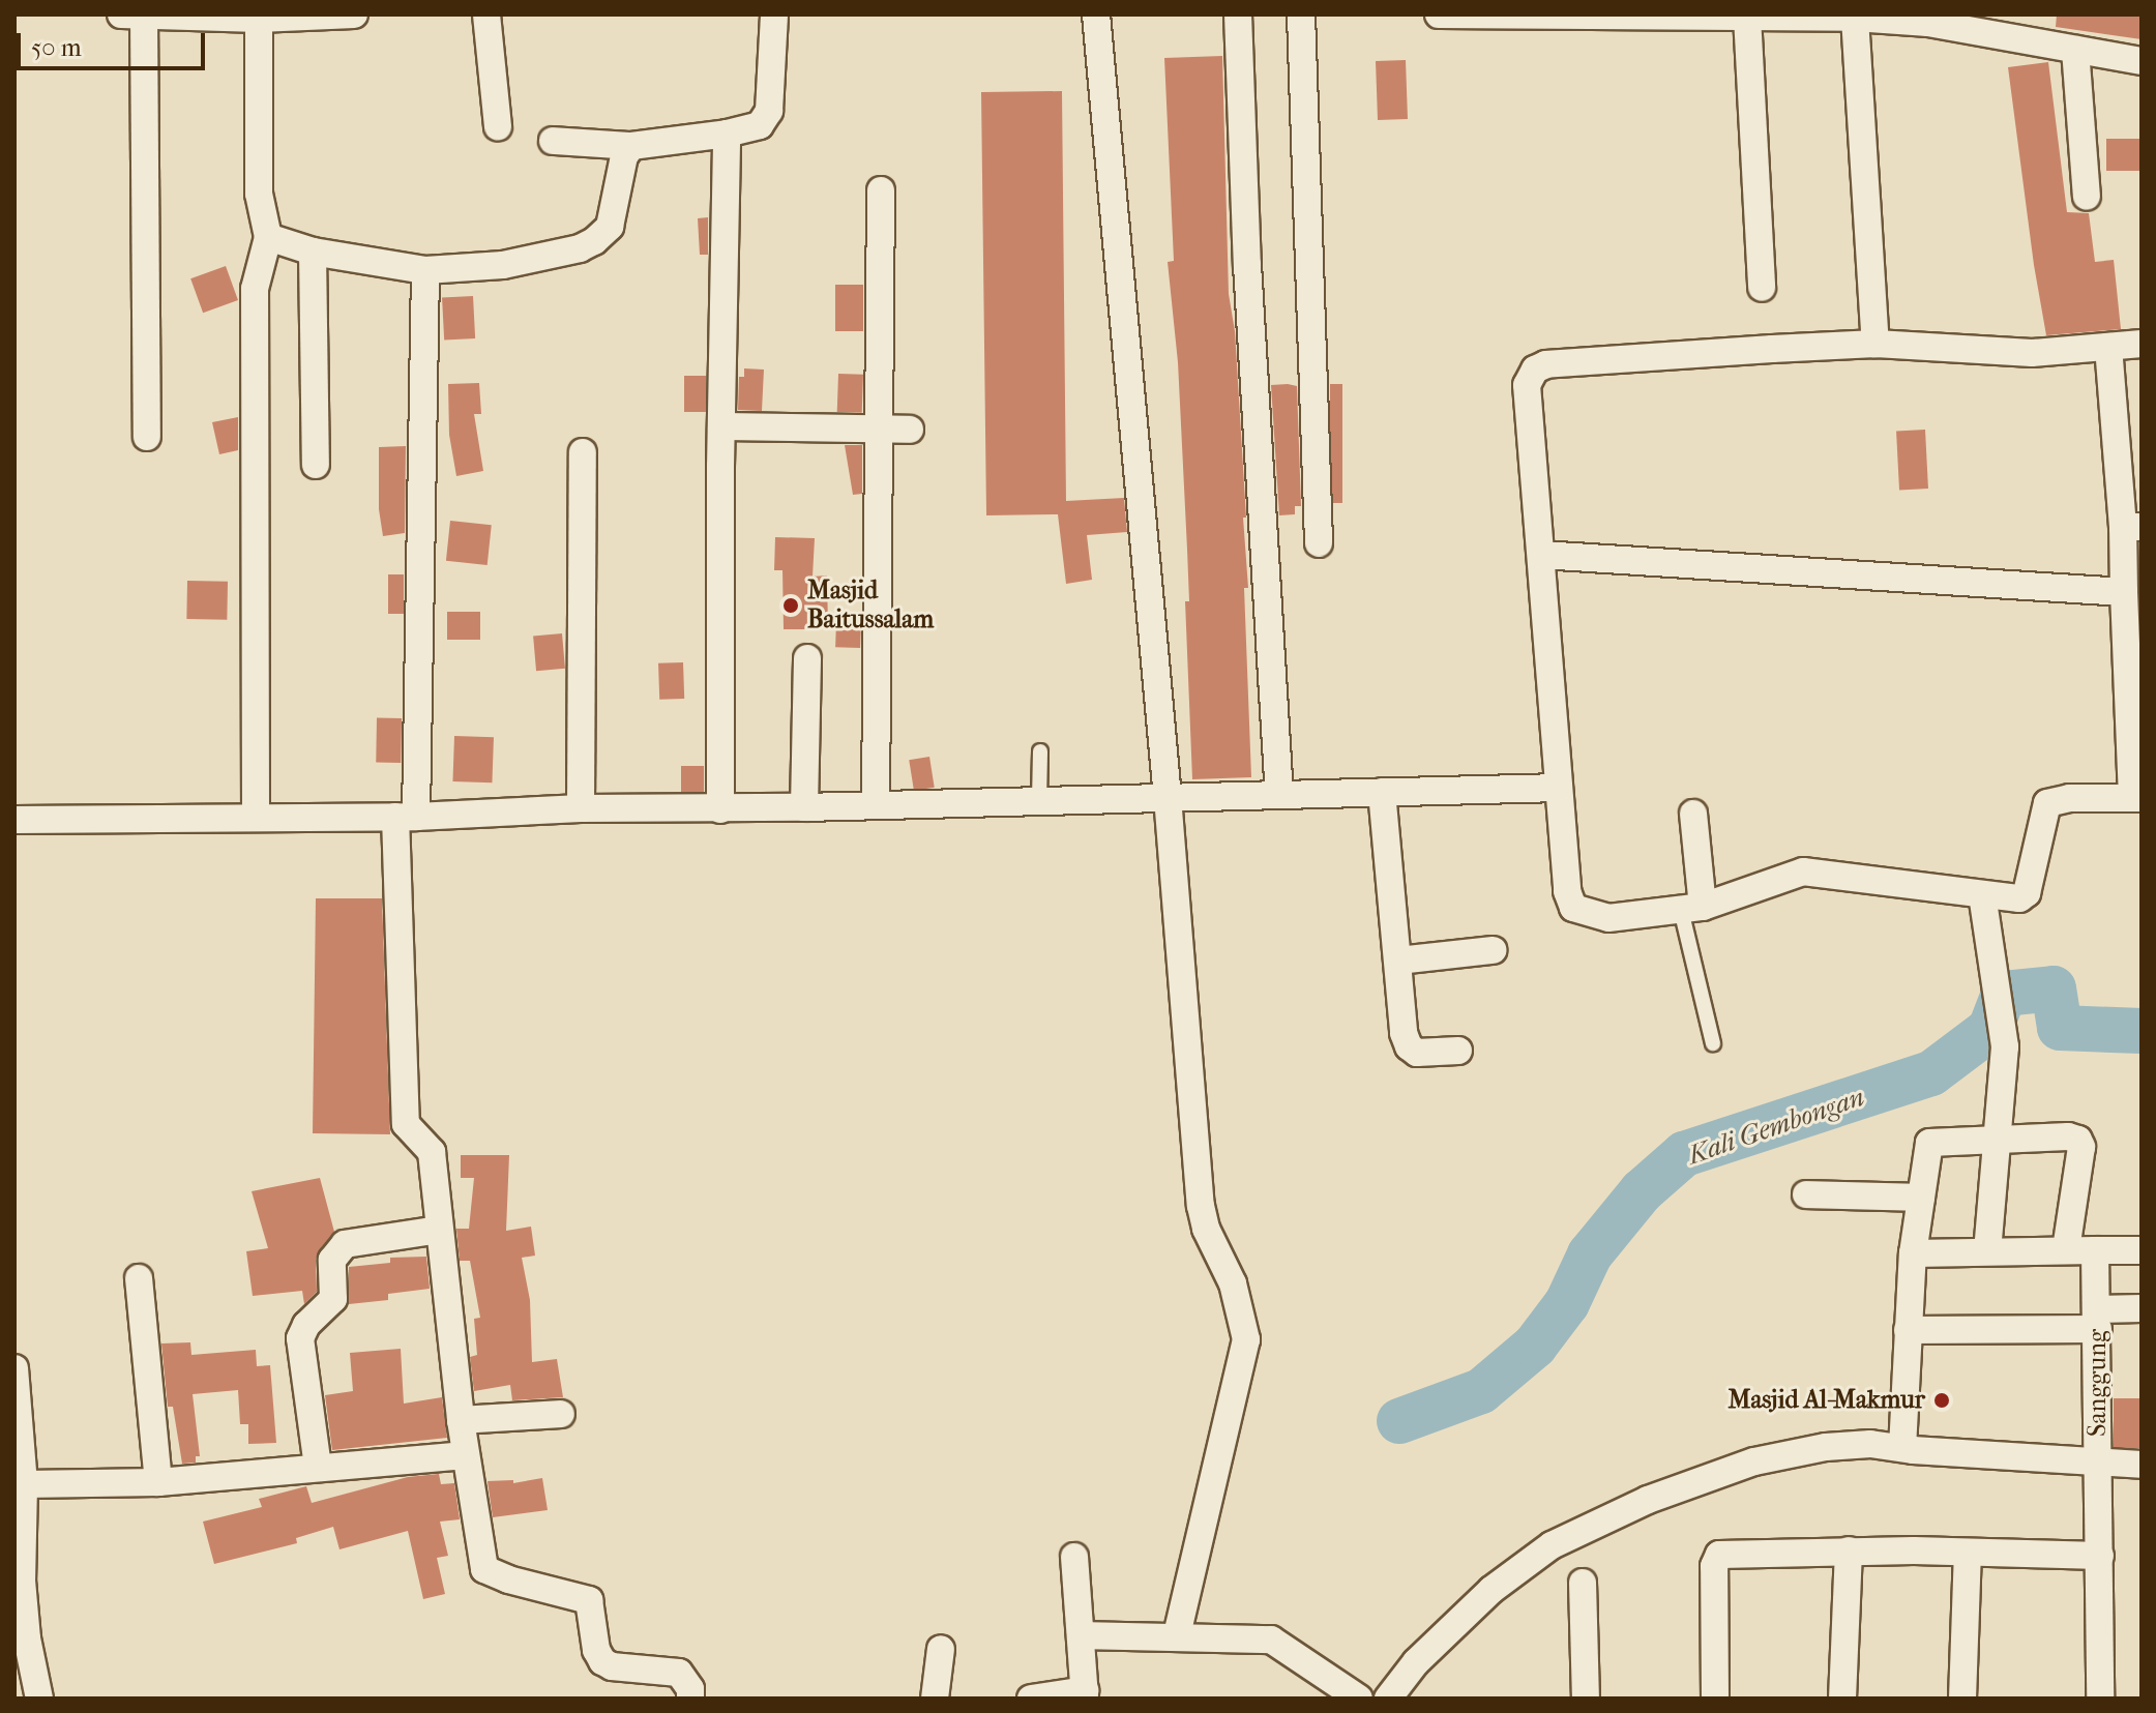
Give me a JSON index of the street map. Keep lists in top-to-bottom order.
{
  "streets": {
    "street": ["Sanggung"]
  },
  "water": ["Kali Gembongan"],
  "places": ["Masjid Baitussalam", "Masjid Al-Makmur"],
  "scale_bar": "50 m"
}
